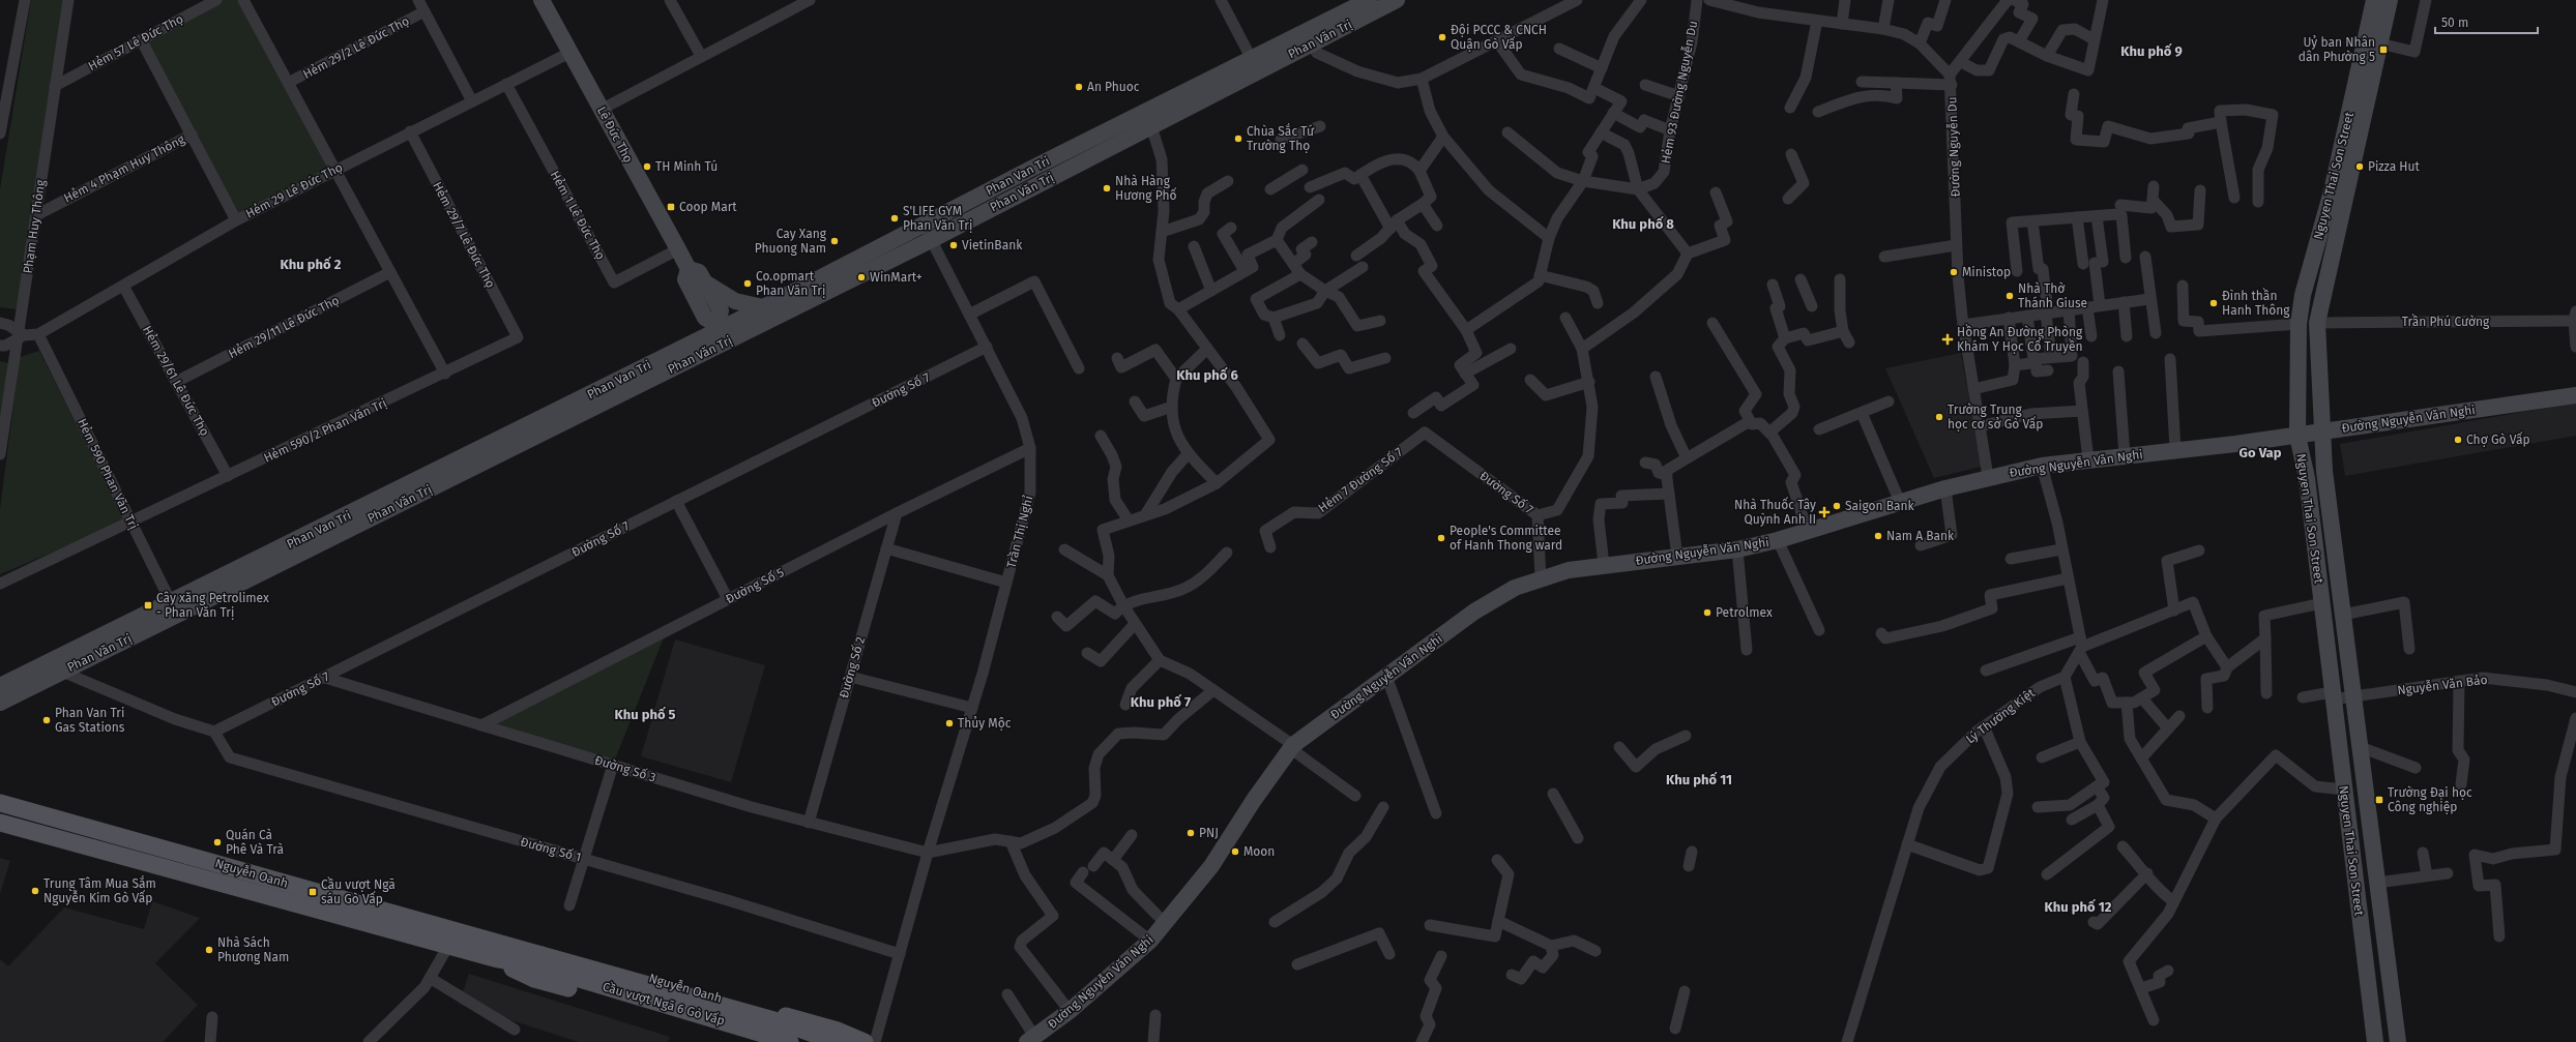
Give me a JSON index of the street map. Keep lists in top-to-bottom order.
{
  "streets": {
    "main road": [
      "Phan Văn Trị",
      "Lê Đức Thọ",
      "Phan Van Tri",
      "Nguyen Thai Son Street",
      "Đường Nguyễn Văn Nghi",
      "Nguyễn Oanh",
      "Cầu vượt Ngã 6 Gò Vấp"
    ],
    "street": [
      "Hẻm 57 Lê Đức Thọ",
      "Hẻm 29/2 Lê Đức Thọ",
      "Hẻm 93 Đường Nguyễn Du",
      "Đường Nguyễn Du",
      "Hẻm 4 Phạm Huy Thông",
      "Hẻm 29 Lê Đức Thọ",
      "Hẻm 1 Lê Đức Thọ",
      "Phạm Huy Thông",
      "Hẻm 29/7 Lê Đức Thọ",
      "Trần Phú Cường",
      "Hẻm 29/11 Lê Đức Thọ",
      "Hẻm 29/61 Lê Đức Thọ",
      "Đường Số 7",
      "Hẻm 590/2 Phan Văn Trị",
      "Hẻm 590 Phan Văn Trị",
      "Hẻm 7 Đường Số 7",
      "Trần Thị Nghỉ",
      "Đường Số 5",
      "Đường Số 2",
      "Nguyễn Văn Bảo",
      "Lý Thường Kiệt",
      "Đường Số 3",
      "Đường Số 1"
    ]
  },
  "crossings": [
    ["Phan Văn Trị", "Lê Đức Thọ"],
    ["Phan Văn Trị", "Phan Van Tri"],
    ["Phan Văn Trị", "Hẻm 590 Phan Văn Trị"],
    ["Phan Văn Trị", "Trần Thị Nghỉ"],
    ["Hẻm 57 Lê Đức Thọ", "Hẻm 4 Phạm Huy Thông"],
    ["Hẻm 57 Lê Đức Thọ", "Phạm Huy Thông"],
    ["Hẻm 29/2 Lê Đức Thọ", "Hẻm 29 Lê Đức Thọ"],
    ["Lê Đức Thọ", "Phan Van Tri"],
    ["Lê Đức Thọ", "Hẻm 29 Lê Đức Thọ"],
    ["Lê Đức Thọ", "Hẻm 1 Lê Đức Thọ"],
    ["Đường Nguyễn Du", "Đường Nguyễn Văn Nghi"],
    ["Hẻm 4 Phạm Huy Thông", "Hẻm 29 Lê Đức Thọ"],
    ["Hẻm 4 Phạm Huy Thông", "Phạm Huy Thông"],
    ["Phan Van Tri", "Trần Thị Nghỉ"],
    ["Nguyen Thai Son Street", "Trần Phú Cường"],
    ["Nguyen Thai Son Street", "Đường Nguyễn Văn Nghi"],
    ["Nguyen Thai Son Street", "Nguyễn Văn Bảo"],
    ["Hẻm 29 Lê Đức Thọ", "Hẻm 1 Lê Đức Thọ"],
    ["Hẻm 29 Lê Đức Thọ", "Phạm Huy Thông"],
    ["Hẻm 29 Lê Đức Thọ", "Hẻm 29/7 Lê Đức Thọ"],
    ["Hẻm 29 Lê Đức Thọ", "Hẻm 29/61 Lê Đức Thọ"],
    ["Hẻm 29 Lê Đức Thọ", "Hẻm 590 Phan Văn Trị"],
    ["Hẻm 29/7 Lê Đức Thọ", "Hẻm 590/2 Phan Văn Trị"],
    ["Hẻm 29/11 Lê Đức Thọ", "Hẻm 29/61 Lê Đức Thọ"],
    ["Hẻm 29/61 Lê Đức Thọ", "Hẻm 590/2 Phan Văn Trị"],
    ["Đường Số 7", "Đường Nguyễn Văn Nghi"],
    ["Đường Số 7", "Hẻm 7 Đường Số 7"],
    ["Đường Số 7", "Trần Thị Nghỉ"],
    ["Đường Số 7", "Đường Số 3"],
    ["Đường Số 7", "Đường Số 1"],
    ["Hẻm 590/2 Phan Văn Trị", "Hẻm 590 Phan Văn Trị"],
    ["Trần Thị Nghỉ", "Đường Số 5"],
    ["Trần Thị Nghỉ", "Đường Số 3"],
    ["Trần Thị Nghỉ", "Đường Số 1"],
    ["Đường Số 5", "Đường Số 2"],
    ["Đường Số 5", "Đường Số 3"],
    ["Đường Số 2", "Đường Số 3"],
    ["Nguyễn Oanh", "Cầu vượt Ngã 6 Gò Vấp"]
  ],
  "districts": [
    "Khu phố 9",
    "Khu phố 8",
    "Khu phố 2",
    "Khu phố 6",
    "Go Vap",
    "Khu phố 7",
    "Khu phố 5",
    "Khu phố 11",
    "Khu phố 12"
  ],
  "places": {
    "other": [
      "Đội PCCC & CNCH Quận Gò Vấp",
      "An Phuoc",
      "Chùa Sắc Tứ Trường Thọ",
      "TH Minh Tú",
      "Pizza Hut",
      "Nhà Hàng Hương Phố",
      "S'LIFE GYM Phan Văn Trị",
      "Cay Xang Phuong Nam",
      "VietinBank",
      "Ministop",
      "WinMart+",
      "Co.opmart Phan Văn Trị",
      "Nhà Thờ Thánh Giuse",
      "Đình thần Hanh Thông",
      "Trường Trung học cơ sở Gò Vấp",
      "Chợ Gò Vấp",
      "Saigon Bank",
      "Nam A Bank",
      "People's Committee of Hanh Thong ward",
      "Petrolmex",
      "Phan Van Tri Gas Stations",
      "Thủy Mộc",
      "PNJ",
      "Quán Cà Phê Và Trà",
      "Moon",
      "Trung Tâm Mua Sắm Nguyễn Kim Gò Vấp",
      "Nhà Sách Phương Nam"
    ],
    "transit": [
      "Uỷ ban Nhân dân Phường 5",
      "Coop Mart",
      "Cây xăng Petrolimex - Phan Văn Trị",
      "Trường Đại học Công nghiệp",
      "Cầu vượt Ngã sáu Gò Vấp"
    ],
    "health": ["Hồng An Đường Phòng Khám Y Học Cổ Truyền", "Nhà Thuốc Tây Quỳnh Anh II"]
  },
  "scale_bar": "50 m"
}
